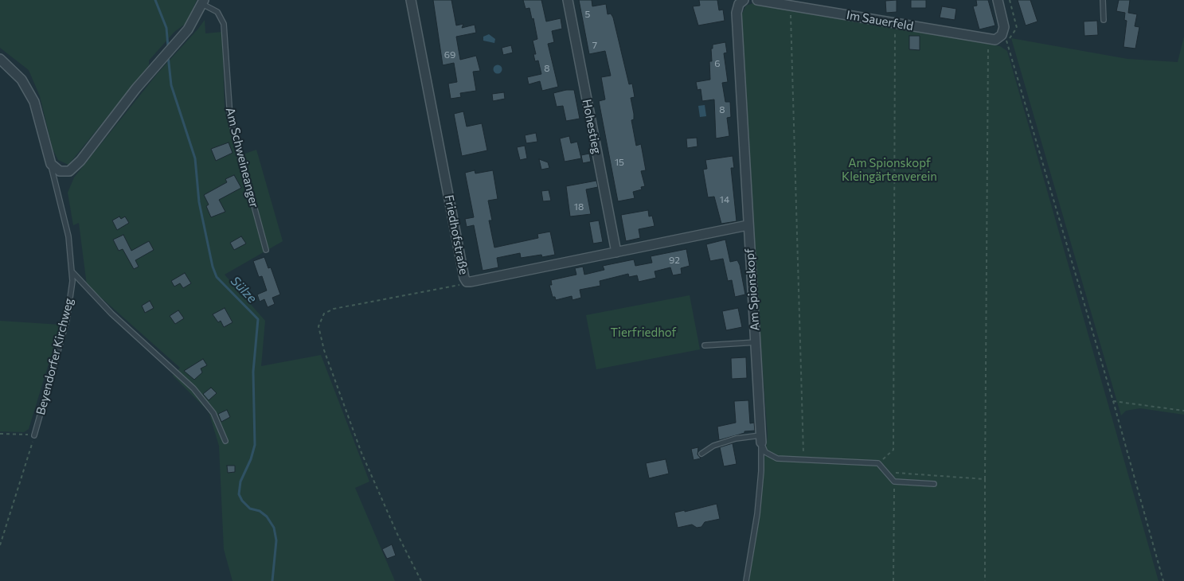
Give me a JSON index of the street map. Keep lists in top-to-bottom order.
{
  "streets": {
    "street": [
      "Im Sauerfeld",
      "Hohestieg",
      "Am Schweineanger",
      "Friedhofstraße",
      "Am Spionskopf"
    ],
    "lane": ["Beyendorfer Kirchweg"]
  },
  "crossings": [
    ["Hohestieg", "Friedhofstraße"],
    ["Am Schweineanger", "Beyendorfer Kirchweg"],
    ["Friedhofstraße", "Am Spionskopf"]
  ],
  "water": ["Sülze"],
  "parks": ["Am Spionskopf Kleingärtenverein", "Tierfriedhof"],
  "house_numbers": [
    "5",
    "7",
    "69",
    "6",
    "8",
    "8",
    "15",
    "14",
    "18",
    "92"
  ]
}
